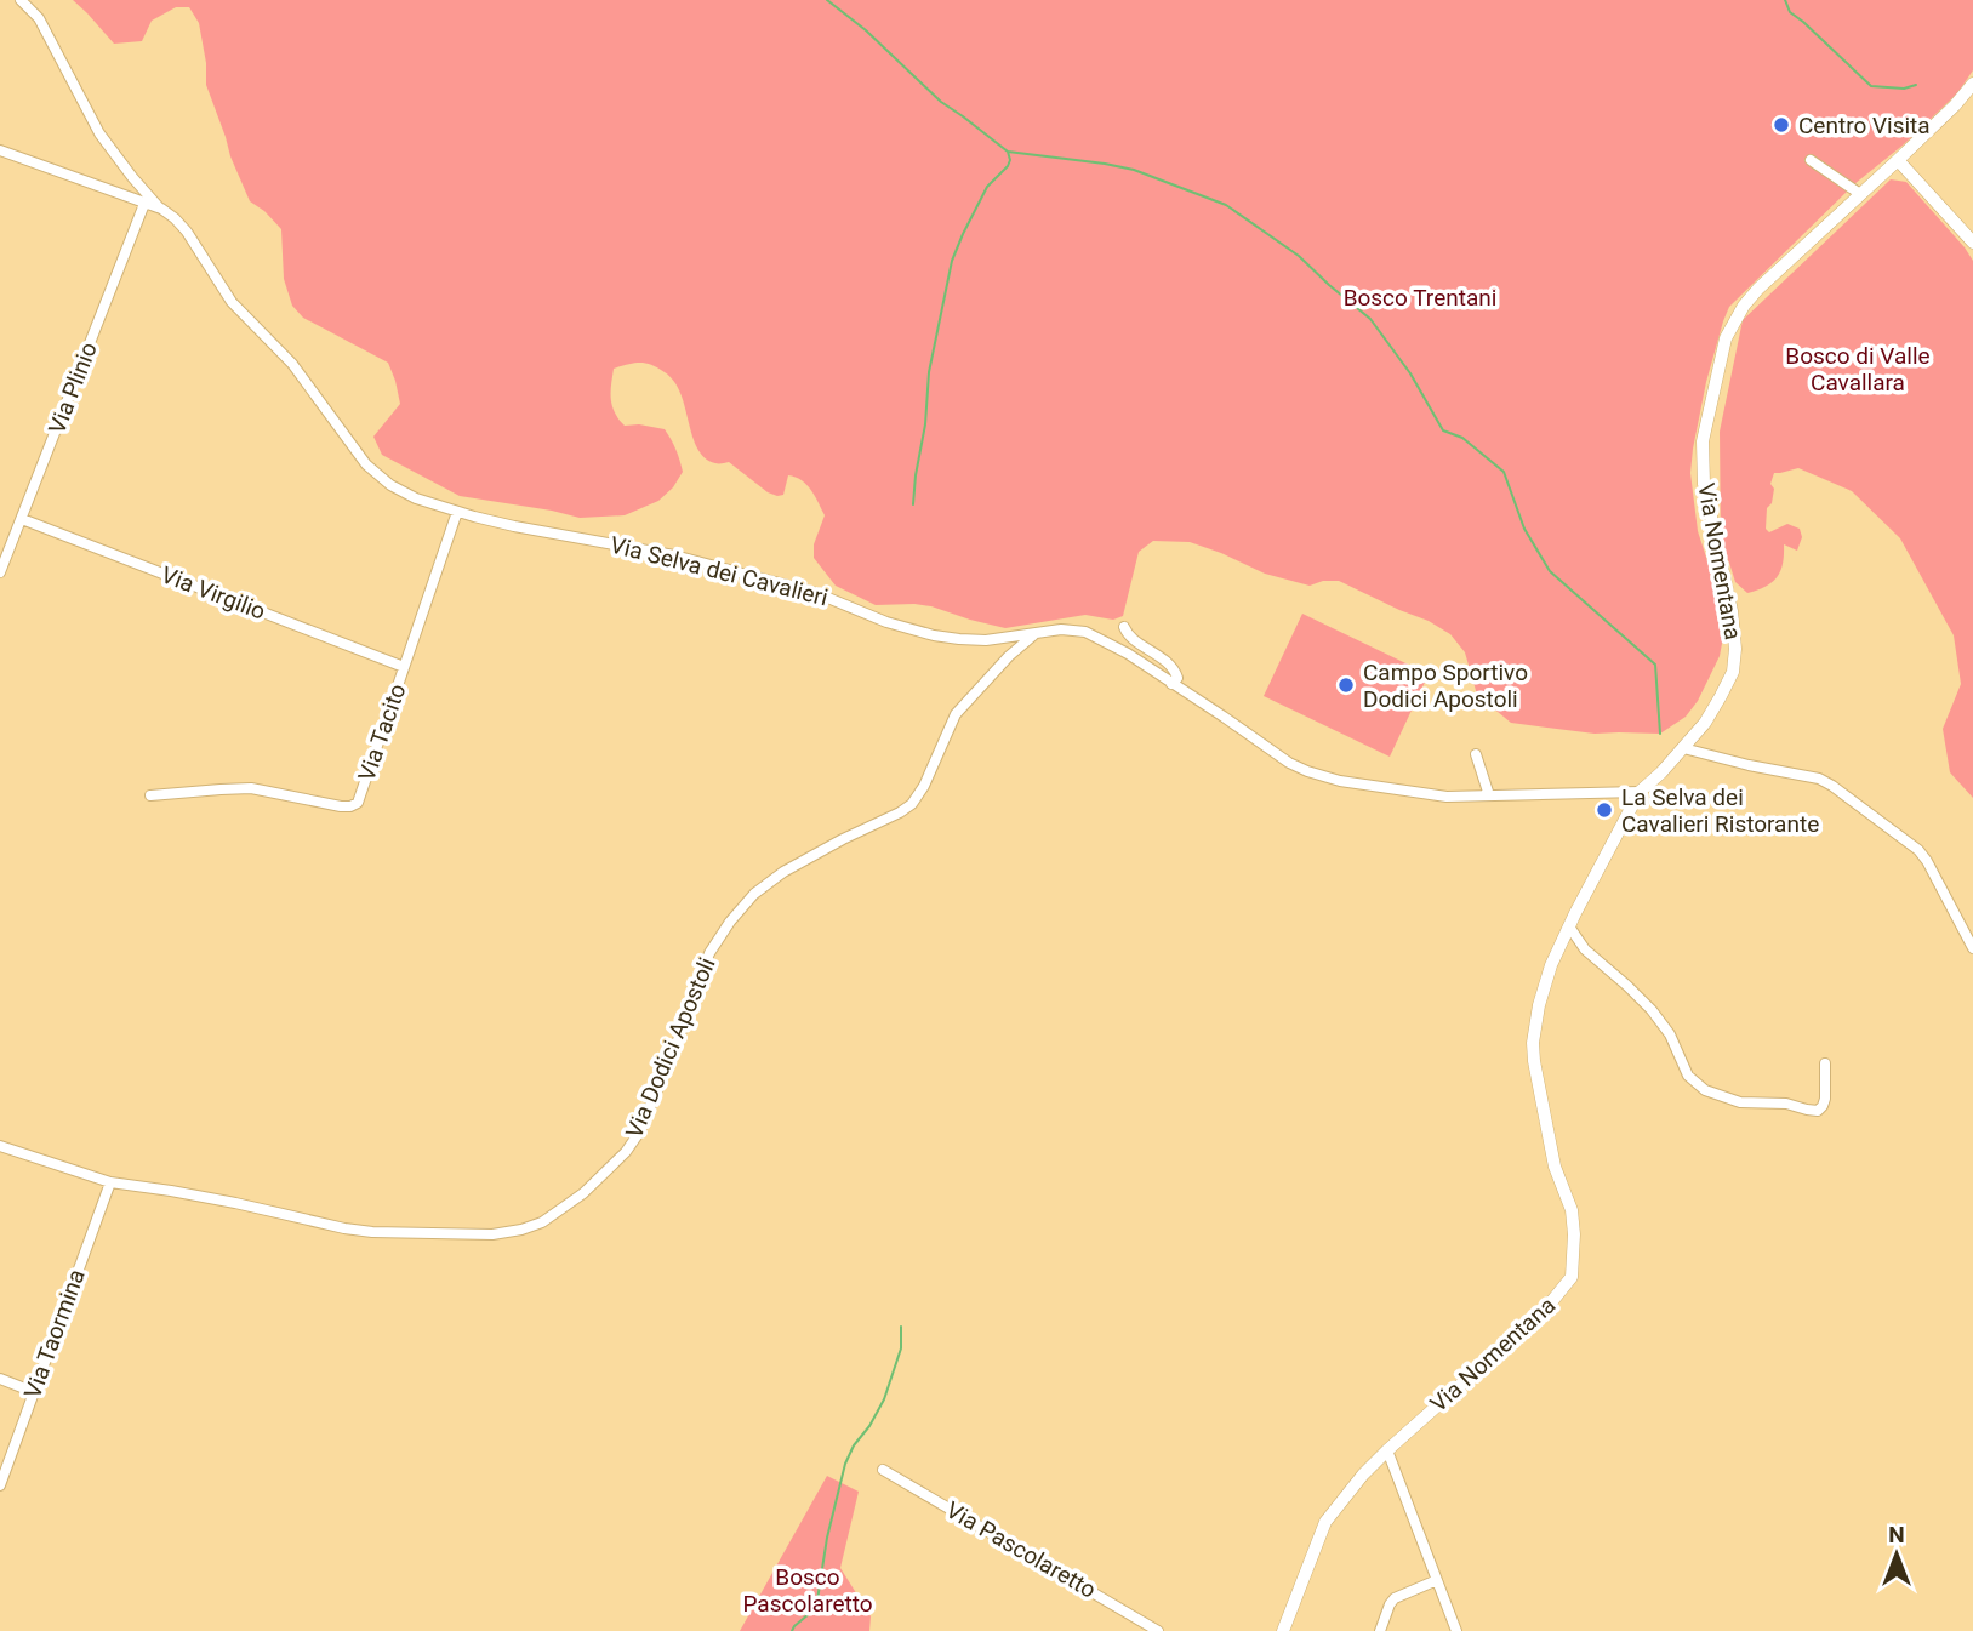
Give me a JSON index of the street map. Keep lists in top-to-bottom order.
{
  "streets": {
    "main road": ["Via Nomentana"],
    "street": [
      "Via Plinio",
      "Via Selva dei Cavalieri",
      "Via Virgilio",
      "Via Tacito",
      "Via Dodici Apostoli",
      "Via Taormina",
      "Via Pascolaretto"
    ]
  },
  "crossings": [
    ["Via Plinio", "Via Virgilio"],
    ["Via Nomentana", "Via Selva dei Cavalieri"],
    ["Via Selva dei Cavalieri", "Via Tacito"],
    ["Via Selva dei Cavalieri", "Via Dodici Apostoli"],
    ["Via Virgilio", "Via Tacito"],
    ["Via Dodici Apostoli", "Via Taormina"]
  ],
  "parks": ["Bosco Trentani", "Bosco di Valle Cavallara", "Bosco Pascolaretto"],
  "places": ["Centro Visita", "Campo Sportivo Dodici Apostoli", "La Selva dei Cavalieri Ristorante"],
  "north": "top"
}
